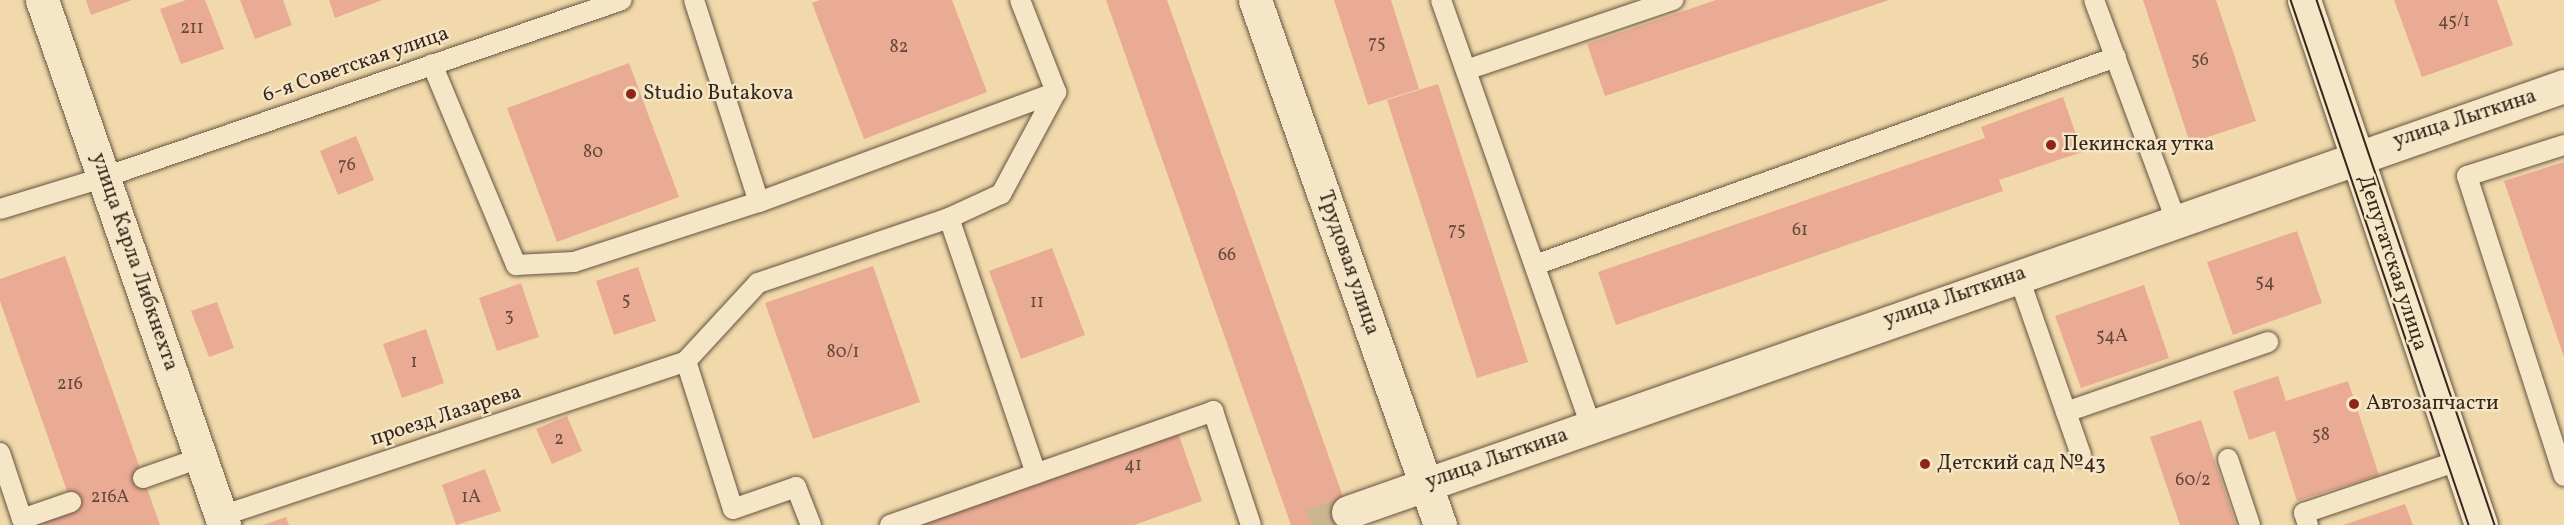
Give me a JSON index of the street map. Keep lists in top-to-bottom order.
{
  "streets": {
    "street": [
      "улица Лыткина",
      "улица Карла Либкнехта",
      "Трудовая улица",
      "Депутатская улица"
    ],
    "lane": ["6-я Советская улица", "проезд Лазарева"]
  },
  "crossings": [
    ["6-я Советская улица", "улица Карла Либкнехта"],
    ["улица Лыткина", "Трудовая улица"],
    ["улица Лыткина", "Депутатская улица"],
    ["улица Карла Либкнехта", "проезд Лазарева"]
  ],
  "places": [
    "Studio Butakova",
    "Пекинская утка",
    "Автозапчасти",
    "Детский сад №43"
  ],
  "house_numbers": [
    "45/1",
    "211",
    "75",
    "82",
    "56",
    "80",
    "76",
    "75",
    "61",
    "66",
    "54",
    "5",
    "11",
    "3",
    "54А",
    "80/1",
    "1",
    "216",
    "58",
    "2",
    "41",
    "60/2",
    "216А",
    "1А"
  ]
}
